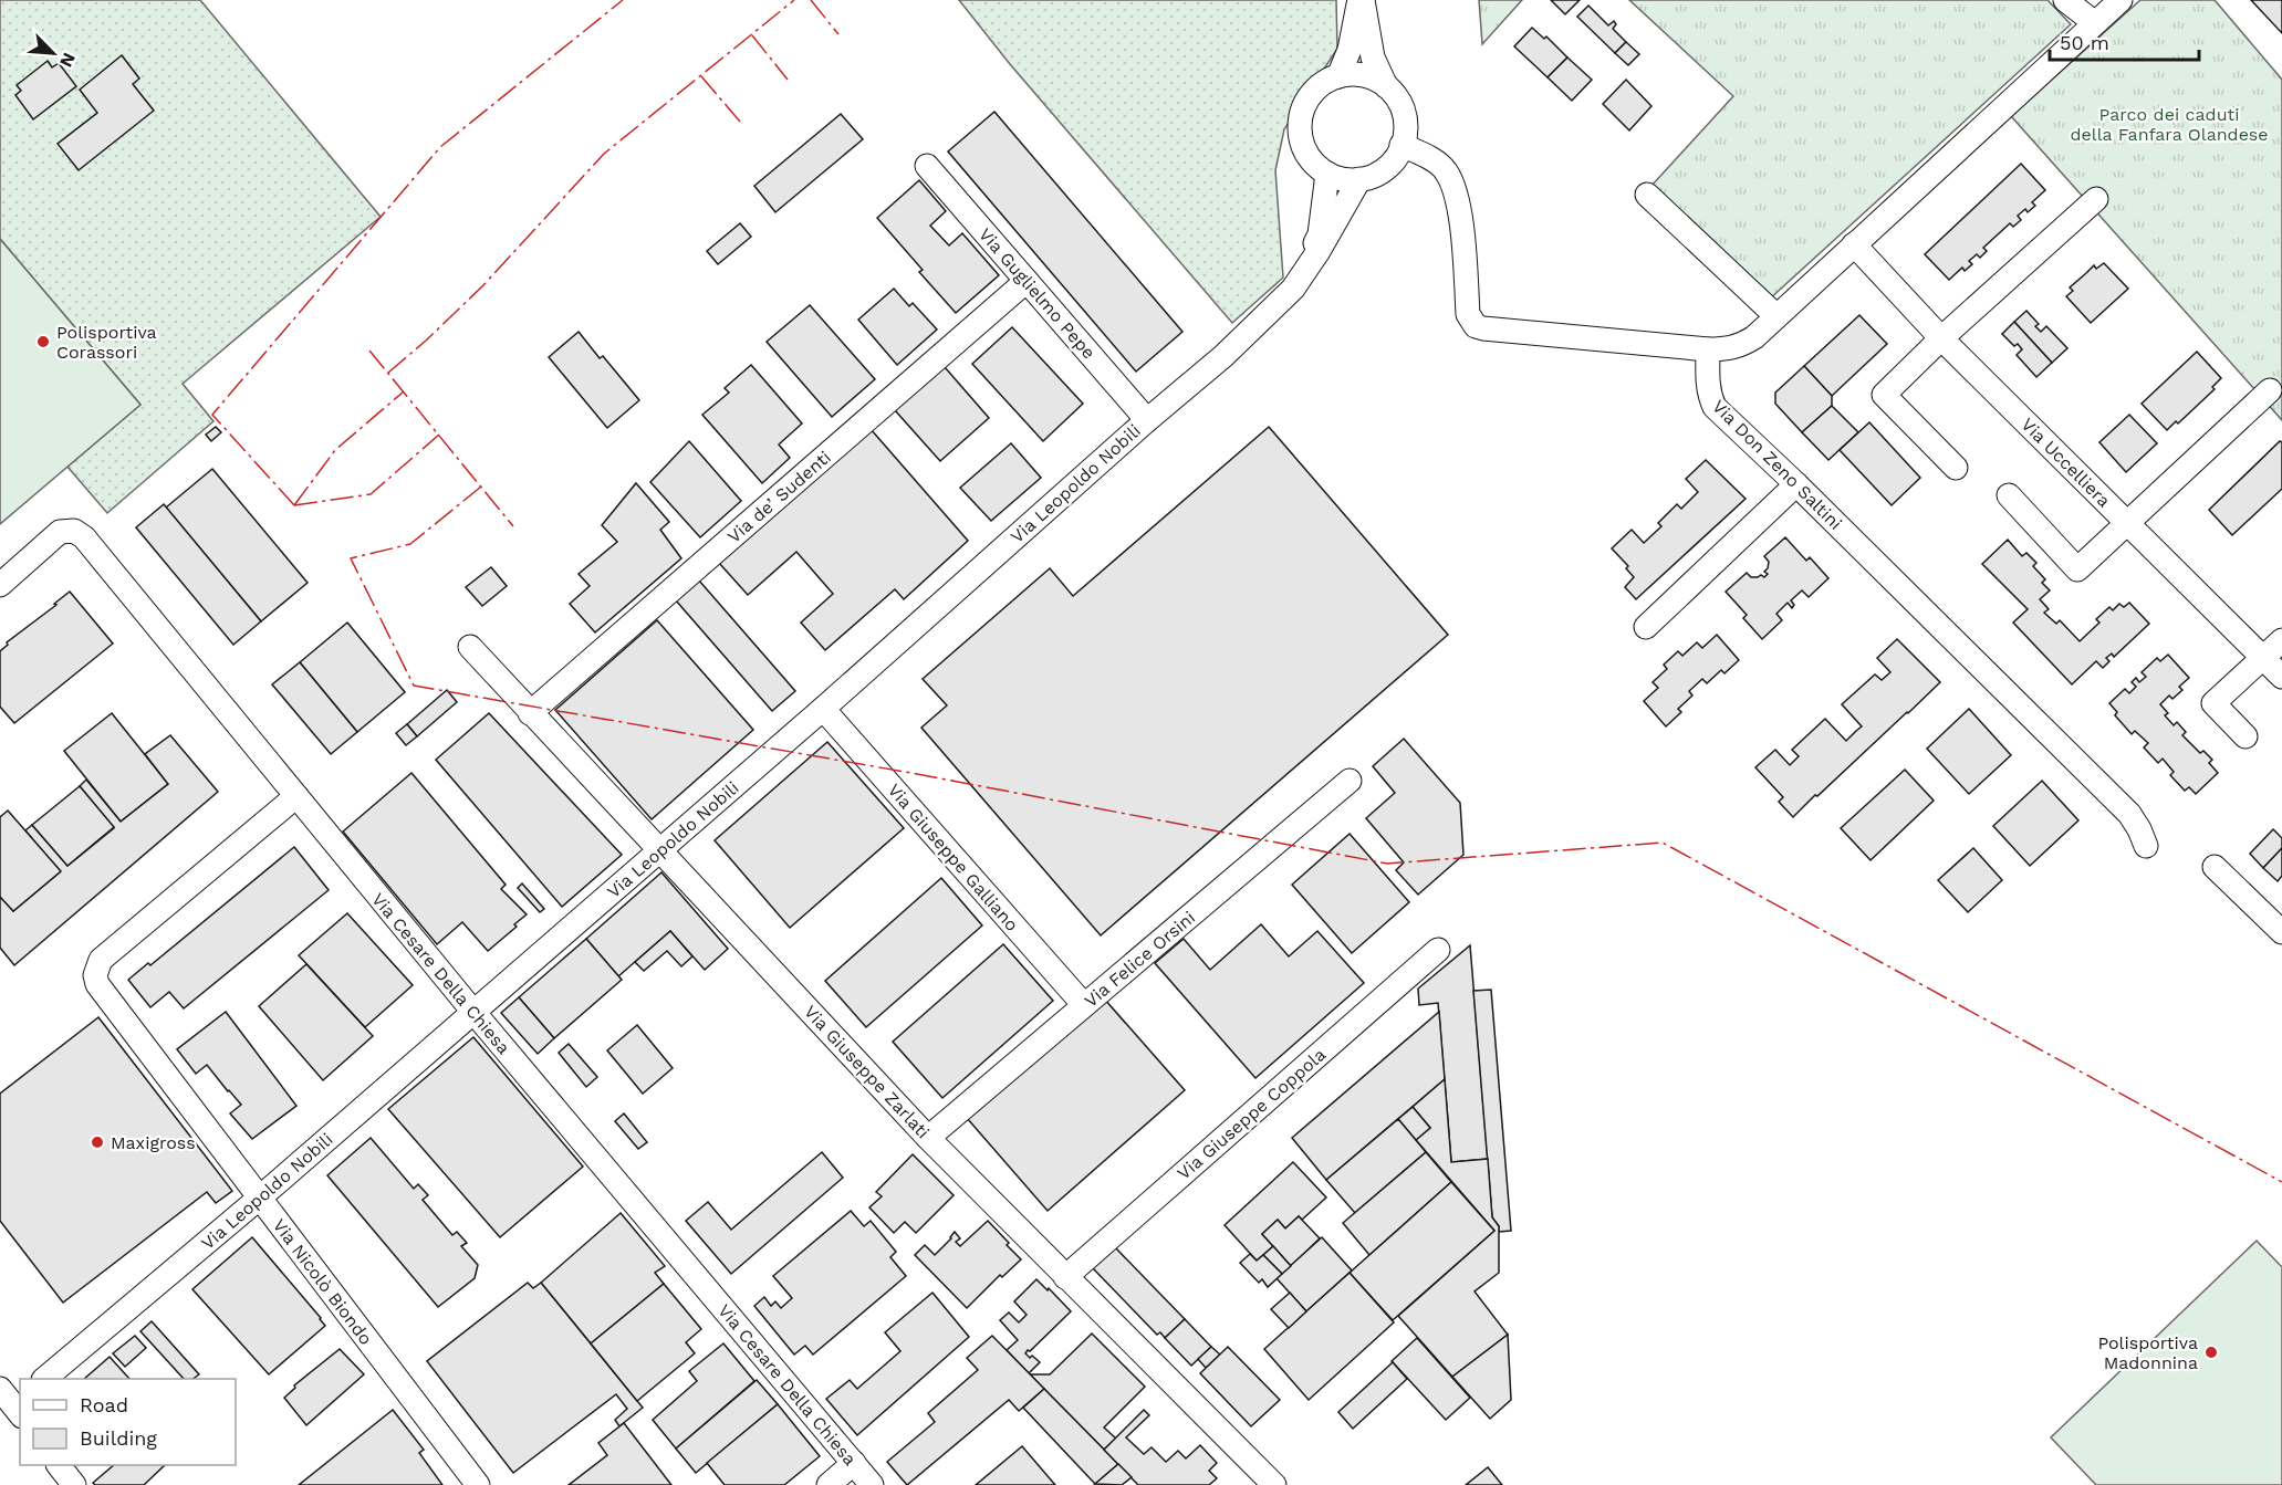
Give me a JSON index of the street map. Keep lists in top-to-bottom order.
{
  "streets": {
    "street": [
      "Via Guglielmo Pepe",
      "Via Uccelliera",
      "Via Don Zeno Saltini",
      "Via Leopoldo Nobili",
      "Via de’ Sudenti",
      "Via Giuseppe Galliano",
      "Via Felice Orsini",
      "Via Cesare Della Chiesa",
      "Via Giuseppe Zarlati",
      "Via Giuseppe Coppola",
      "Via Nicolò Biondo"
    ]
  },
  "crossings": [
    ["Via Guglielmo Pepe", "Via Leopoldo Nobili"],
    ["Via Guglielmo Pepe", "Via de’ Sudenti"],
    ["Via Leopoldo Nobili", "Via Giuseppe Galliano"],
    ["Via Leopoldo Nobili", "Via Cesare Della Chiesa"],
    ["Via Leopoldo Nobili", "Via Giuseppe Zarlati"],
    ["Via Leopoldo Nobili", "Via Nicolò Biondo"],
    ["Via de’ Sudenti", "Via Giuseppe Zarlati"],
    ["Via Giuseppe Galliano", "Via Felice Orsini"],
    ["Via Felice Orsini", "Via Giuseppe Zarlati"],
    ["Via Cesare Della Chiesa", "Via Nicolò Biondo"],
    ["Via Giuseppe Zarlati", "Via Giuseppe Coppola"]
  ],
  "parks": ["Parco dei caduti della Fanfara Olandese"],
  "places": ["Polisportiva Corassori", "Maxigross", "Polisportiva Madonnina"],
  "legend": ["Road", "Building"],
  "scale_bar": "50 m",
  "north": "bottom right"
}
